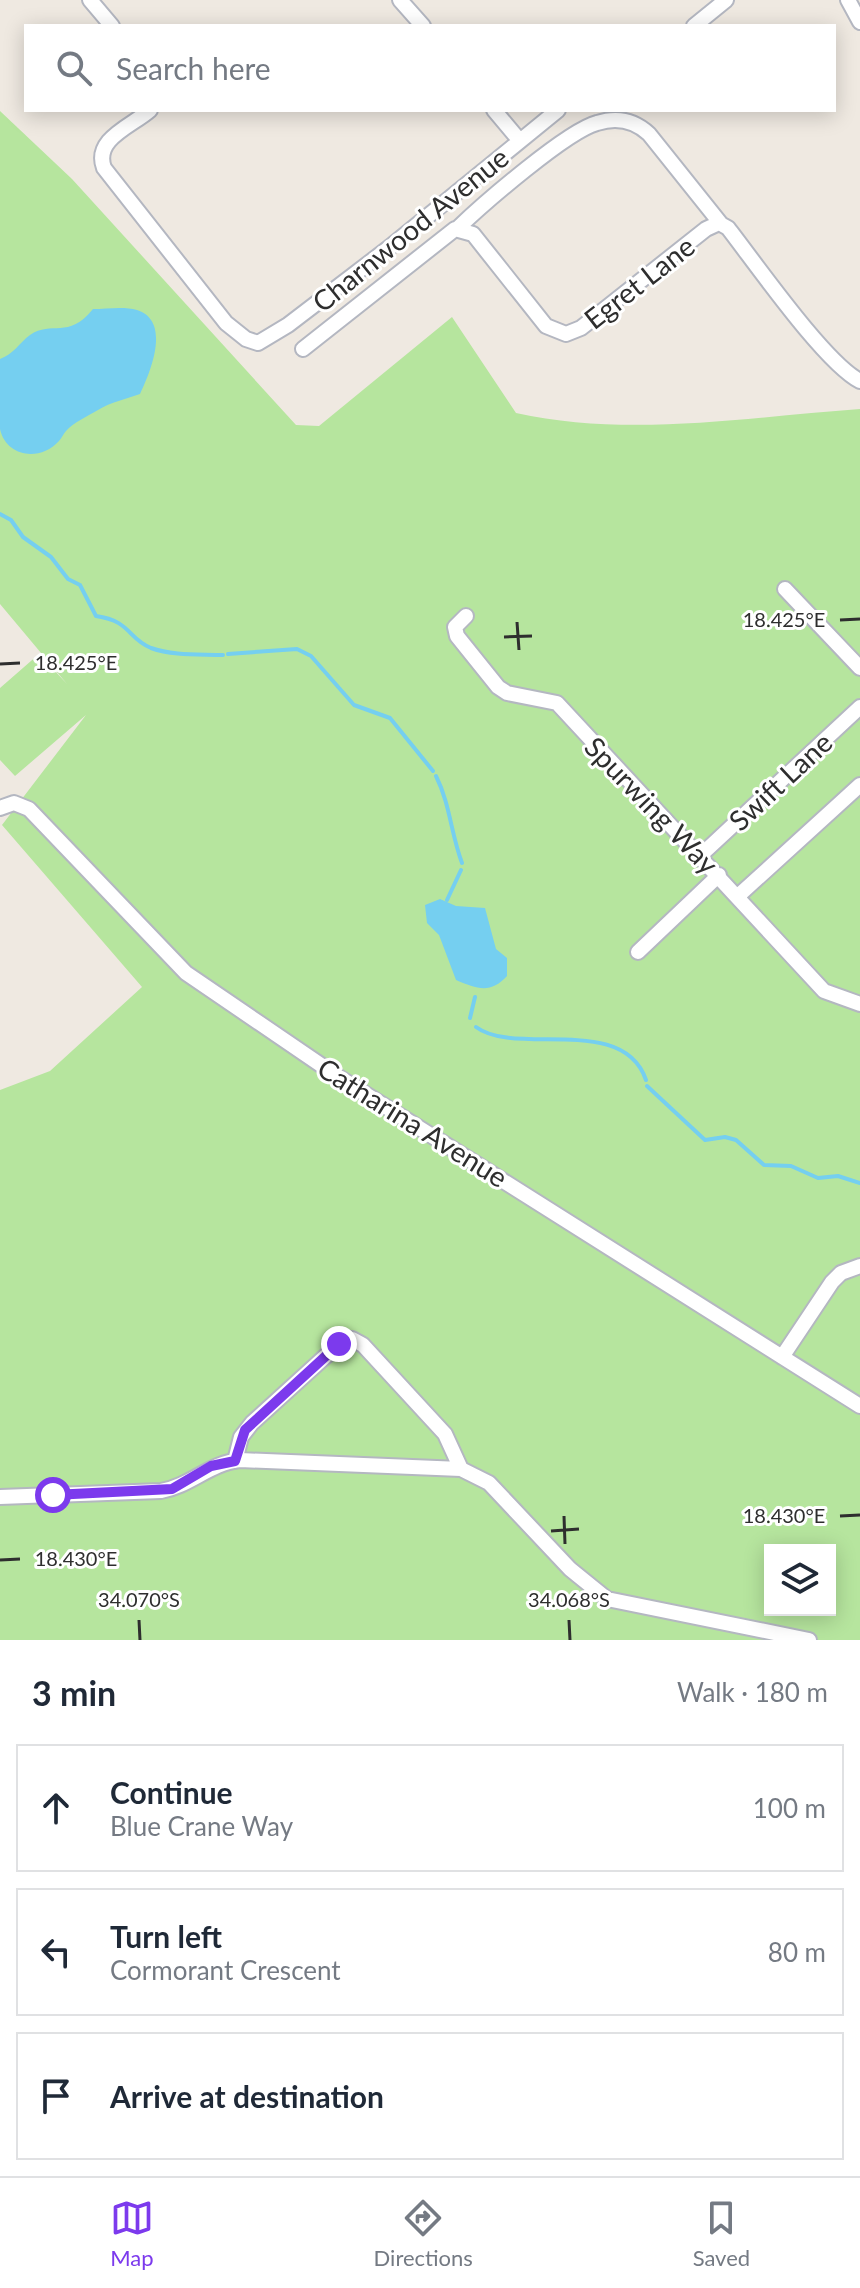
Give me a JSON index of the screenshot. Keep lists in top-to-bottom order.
{
  "streets": {
    "street": [
      "Charnwood Avenue",
      "Egret Lane",
      "Swift Lane",
      "Spurwing Way",
      "Catharina Avenue"
    ]
  },
  "crossings": [
    ["Swift Lane", "Spurwing Way"]
  ],
  "page": {
    "search": "Search here",
    "heading": ["3 min", "Walk · 180 m"],
    "list": [
      ["Continue", "Blue Crane Way", "100 m"],
      ["Turn left", "Cormorant Crescent", "80 m"],
      "Arrive at destination"
    ],
    "nav": ["Map", "Directions", "Saved"]
  },
  "coordinates": [
    "18.425°E",
    "18.430°E",
    "34.070°S",
    "34.068°S"
  ]
}
